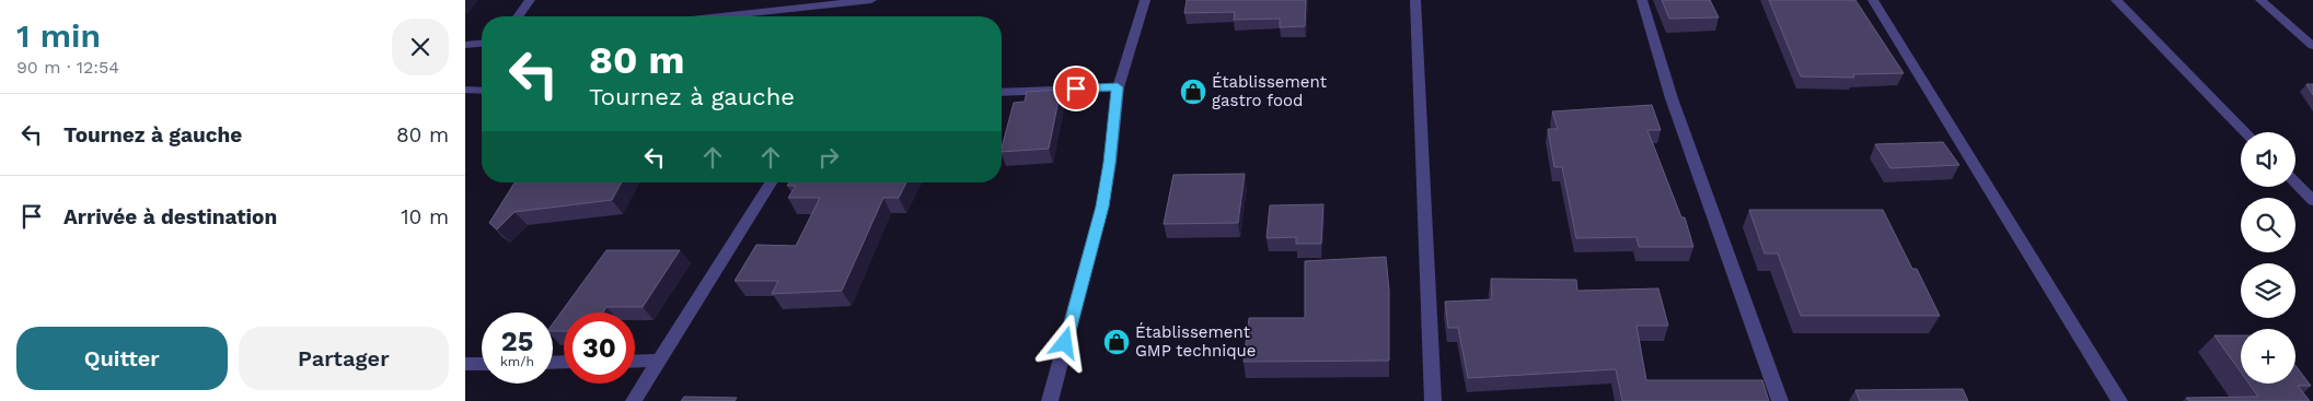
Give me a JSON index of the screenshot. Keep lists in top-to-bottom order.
{
  "places": {
    "shop": ["Établissement gastro food", "Établissement GMP technique"]
  },
  "page": {
    "heading": ["1 min", "90 m · 12:54"],
    "turn": ["80 m", "Tournez à gauche"],
    "list": [
      {
        "name": "Tournez à gauche",
        "value": "80 m"
      },
      {
        "name": "Arrivée à destination",
        "value": "10 m"
      }
    ],
    "map_buttons": "+",
    "speed": "25 km/h",
    "limit": "30",
    "buttons": ["Quitter", "Partager"]
  }
}
